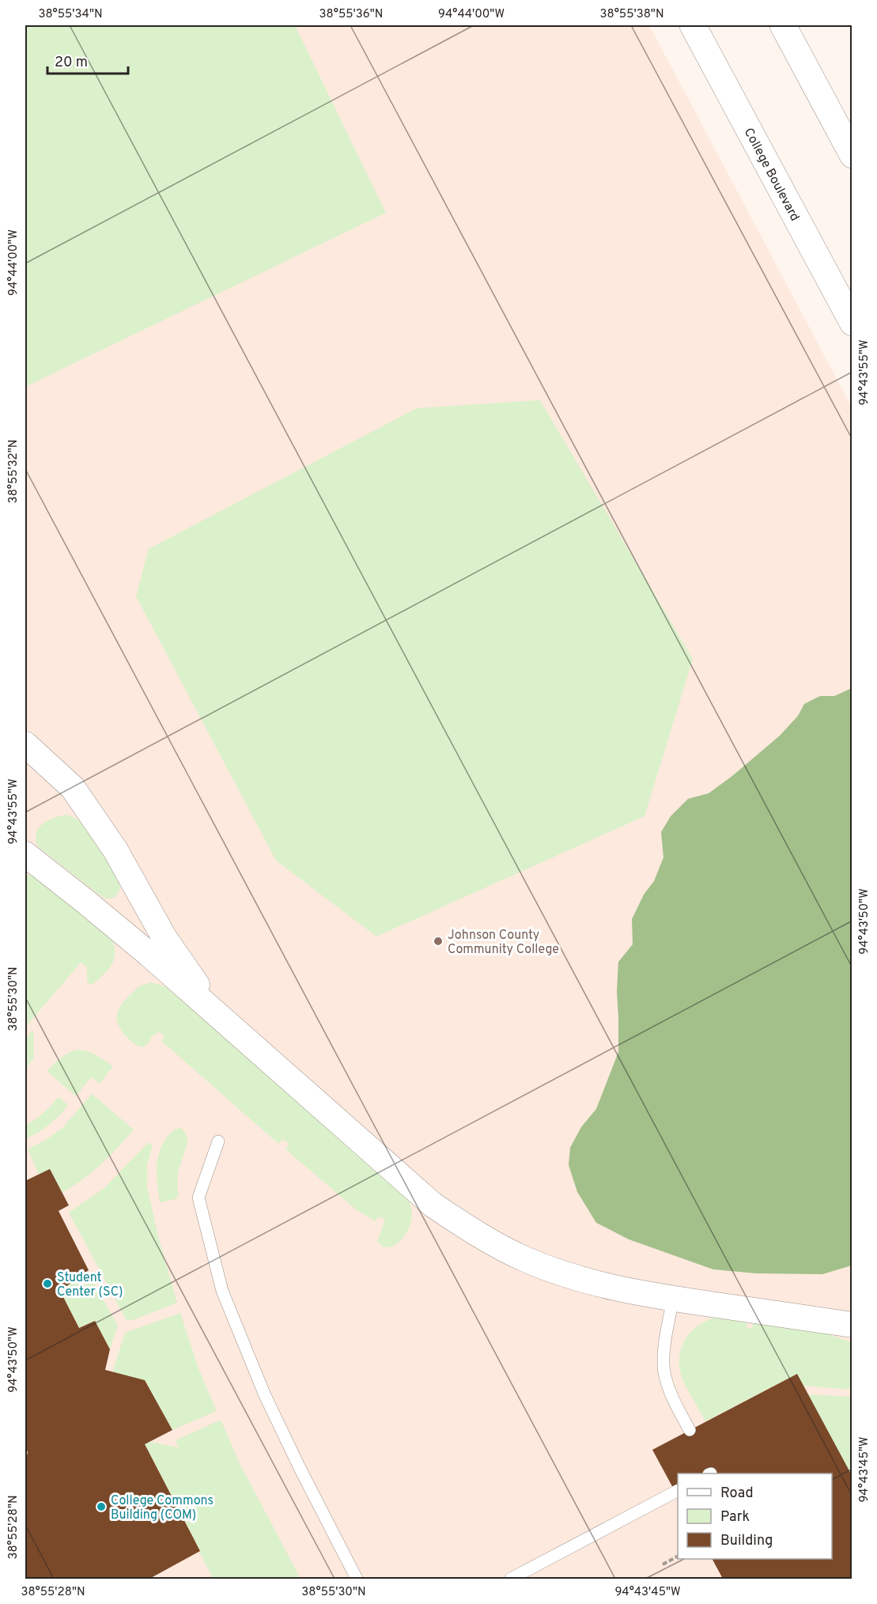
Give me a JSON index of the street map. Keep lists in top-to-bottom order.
{
  "streets": {
    "main road": ["College Boulevard"]
  },
  "places": ["Johnson County Community College", "Student Center (SC)", "College Commons Building (COM)"],
  "legend": ["Road", "Park", "Building"],
  "scale_bar": "20 m",
  "coordinates": [
    "38°55'34\"N",
    "38°55'36\"N",
    "94°44'00\"W",
    "38°55'38\"N",
    "94°43'55\"W",
    "38°55'32\"N",
    "94°43'50\"W",
    "38°55'30\"N",
    "94°43'45\"W",
    "38°55'28\"N"
  ]
}
